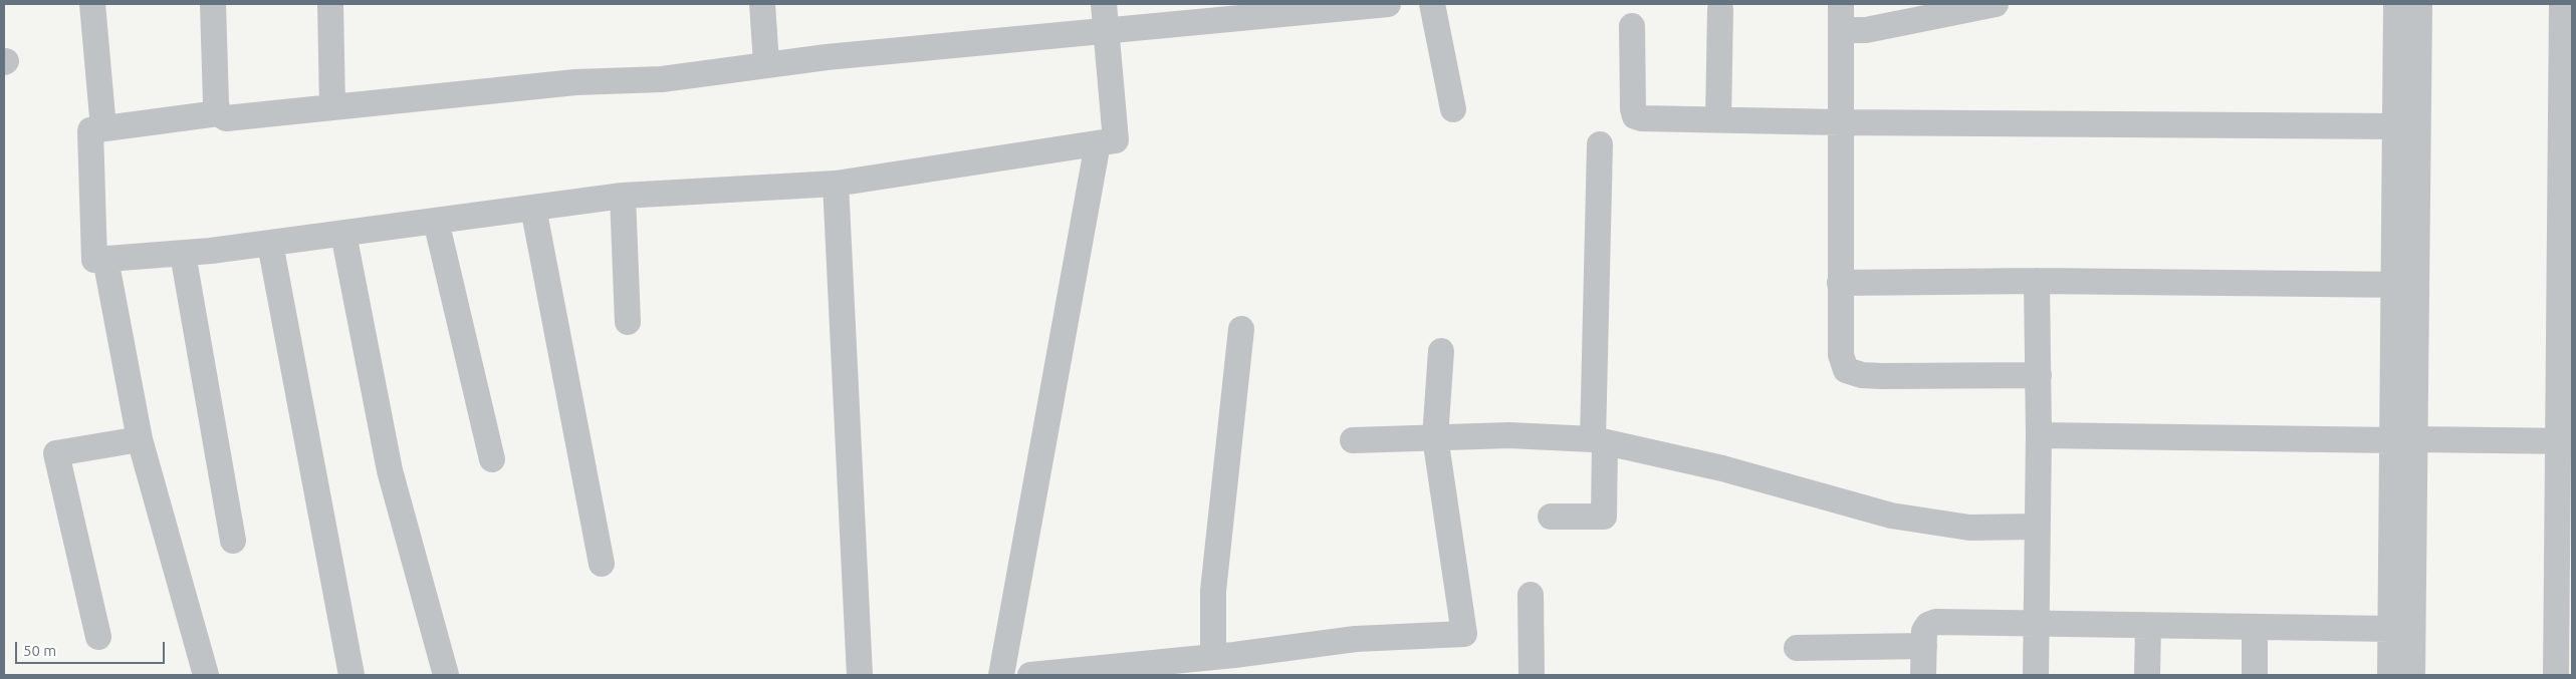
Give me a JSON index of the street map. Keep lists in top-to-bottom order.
{
  "scale_bar": "50 m"
}
